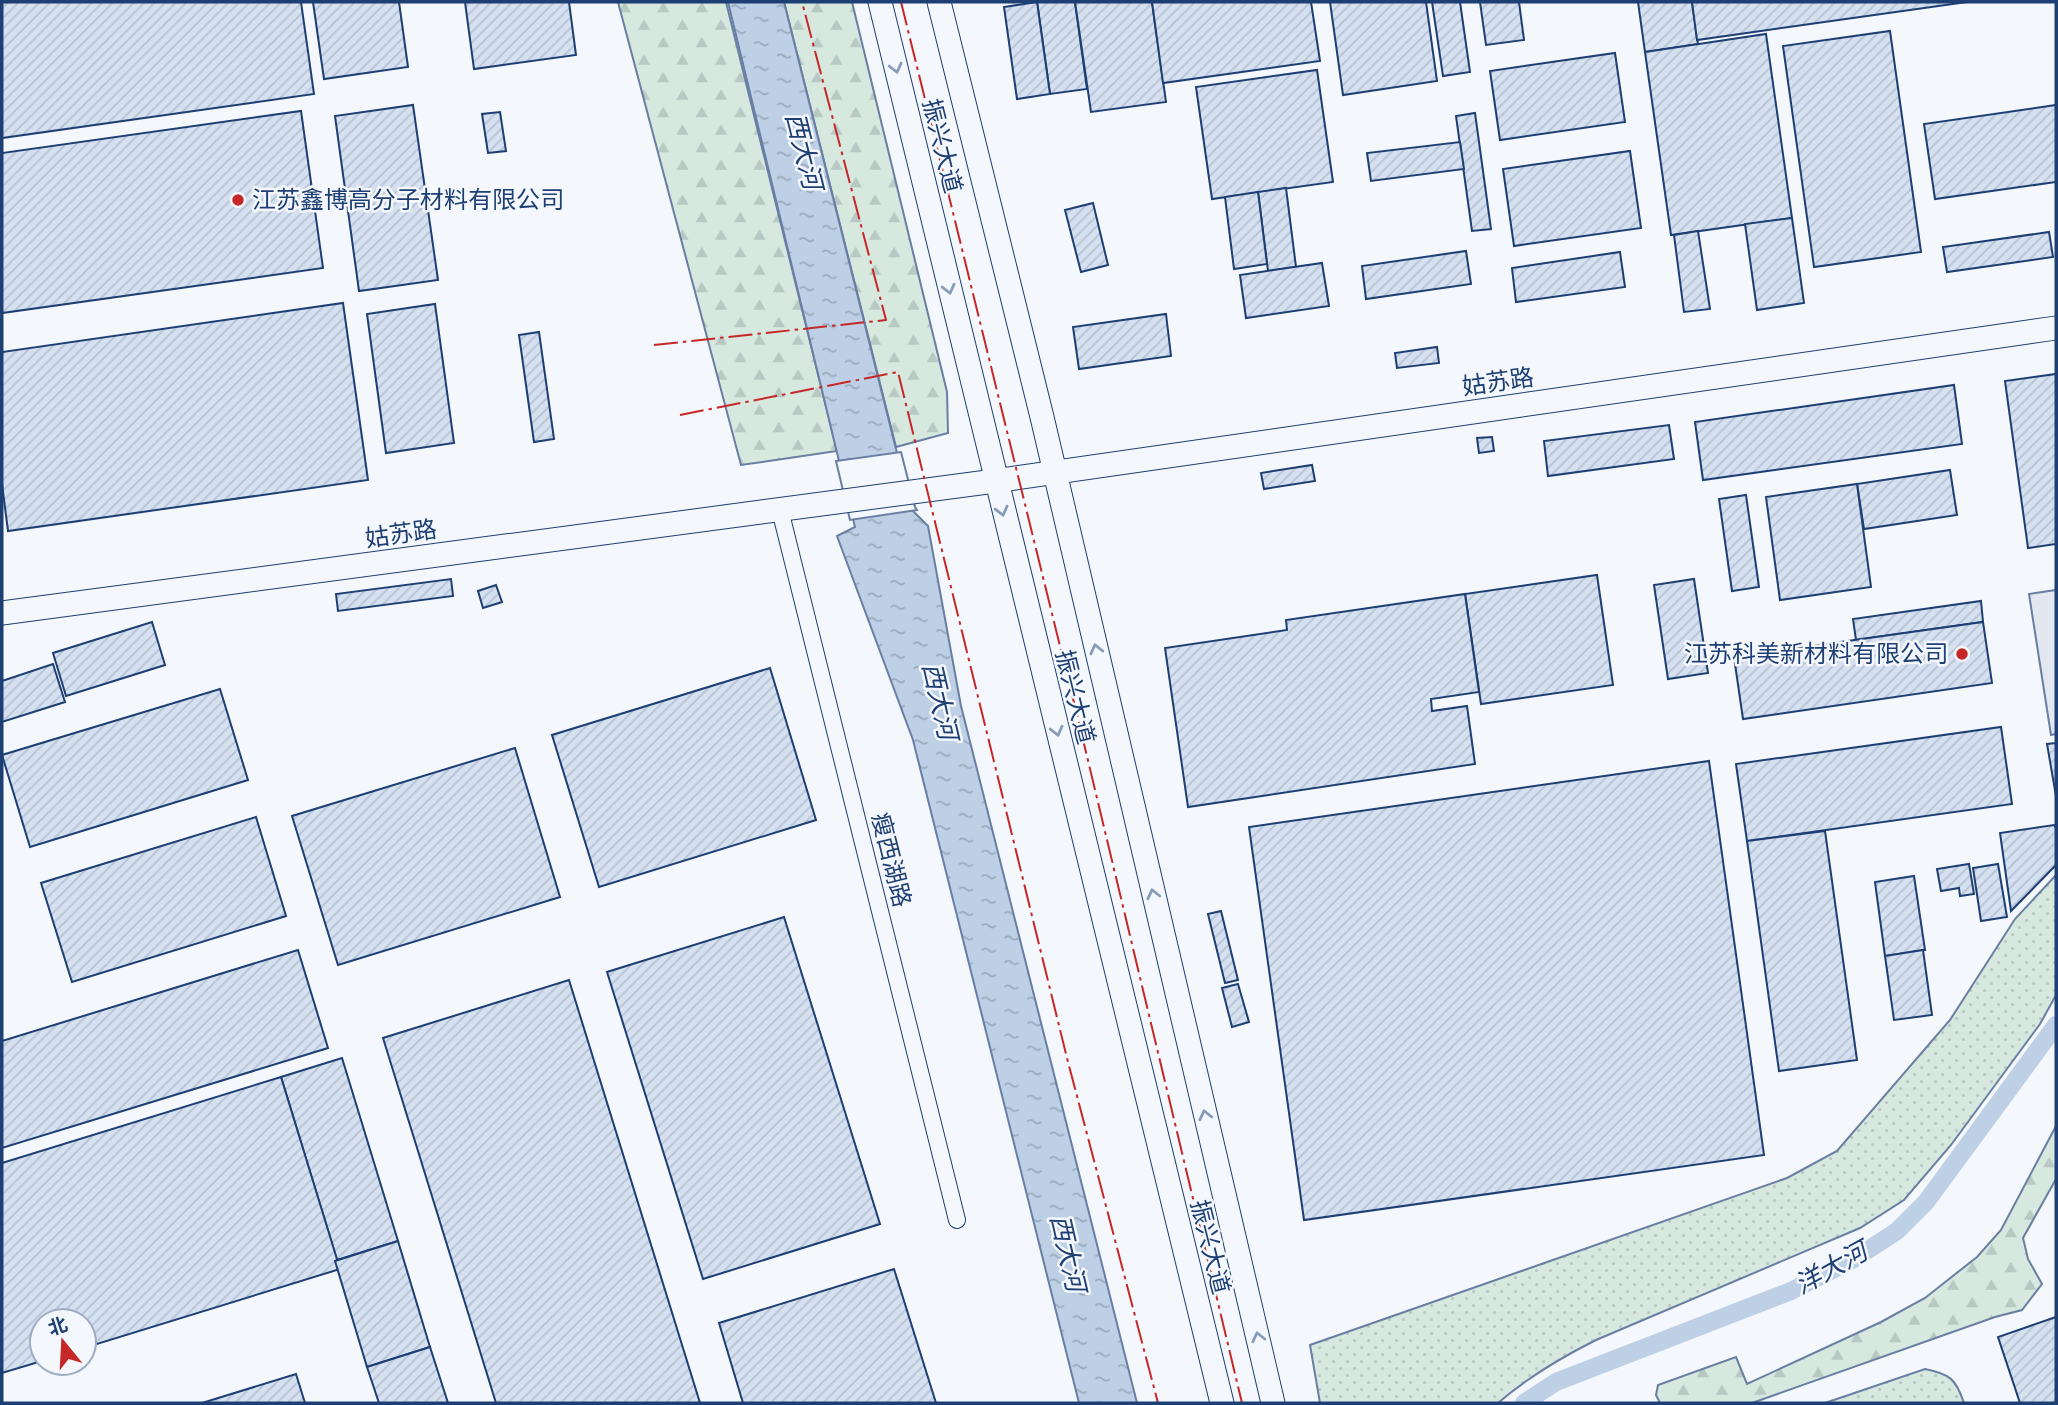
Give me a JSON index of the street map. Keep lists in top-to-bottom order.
{
  "streets": {
    "main road": ["振兴大道", "姑苏路"],
    "street": ["瘦西湖路"]
  },
  "crossings": [
    ["振兴大道", "姑苏路"],
    ["姑苏路", "瘦西湖路"]
  ],
  "water": ["西大河", "洋大河"],
  "places": ["江苏鑫博高分子材料有限公司", "江苏科美新材料有限公司"],
  "north": "top"
}
